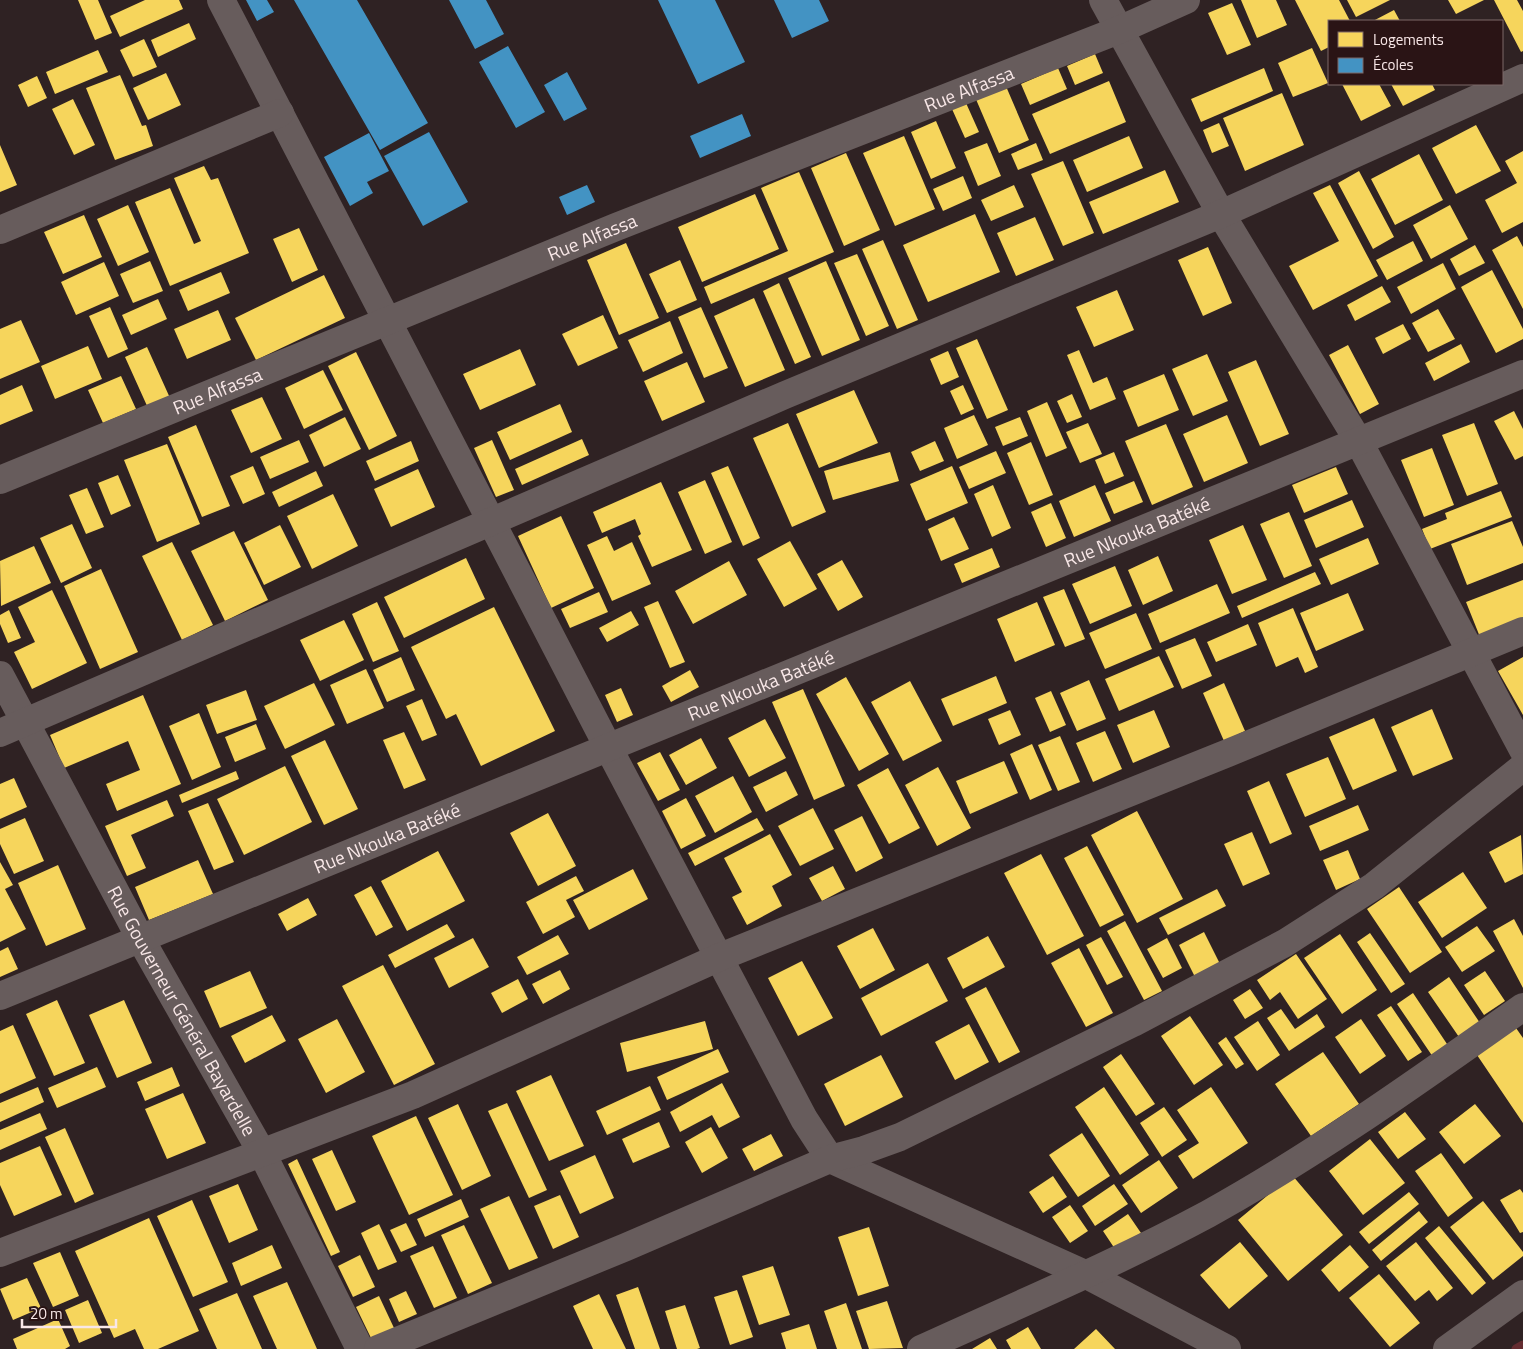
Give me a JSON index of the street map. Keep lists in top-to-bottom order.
{
  "streets": {
    "street": ["Rue Alfassa", "Rue Nkouka Batéké", "Rue Gouverneur Général Bayardelle"]
  },
  "crossings": [
    ["Rue Nkouka Batéké", "Rue Gouverneur Général Bayardelle"]
  ],
  "legend": ["Logements", "Écoles"],
  "scale_bar": "20 m"
}
